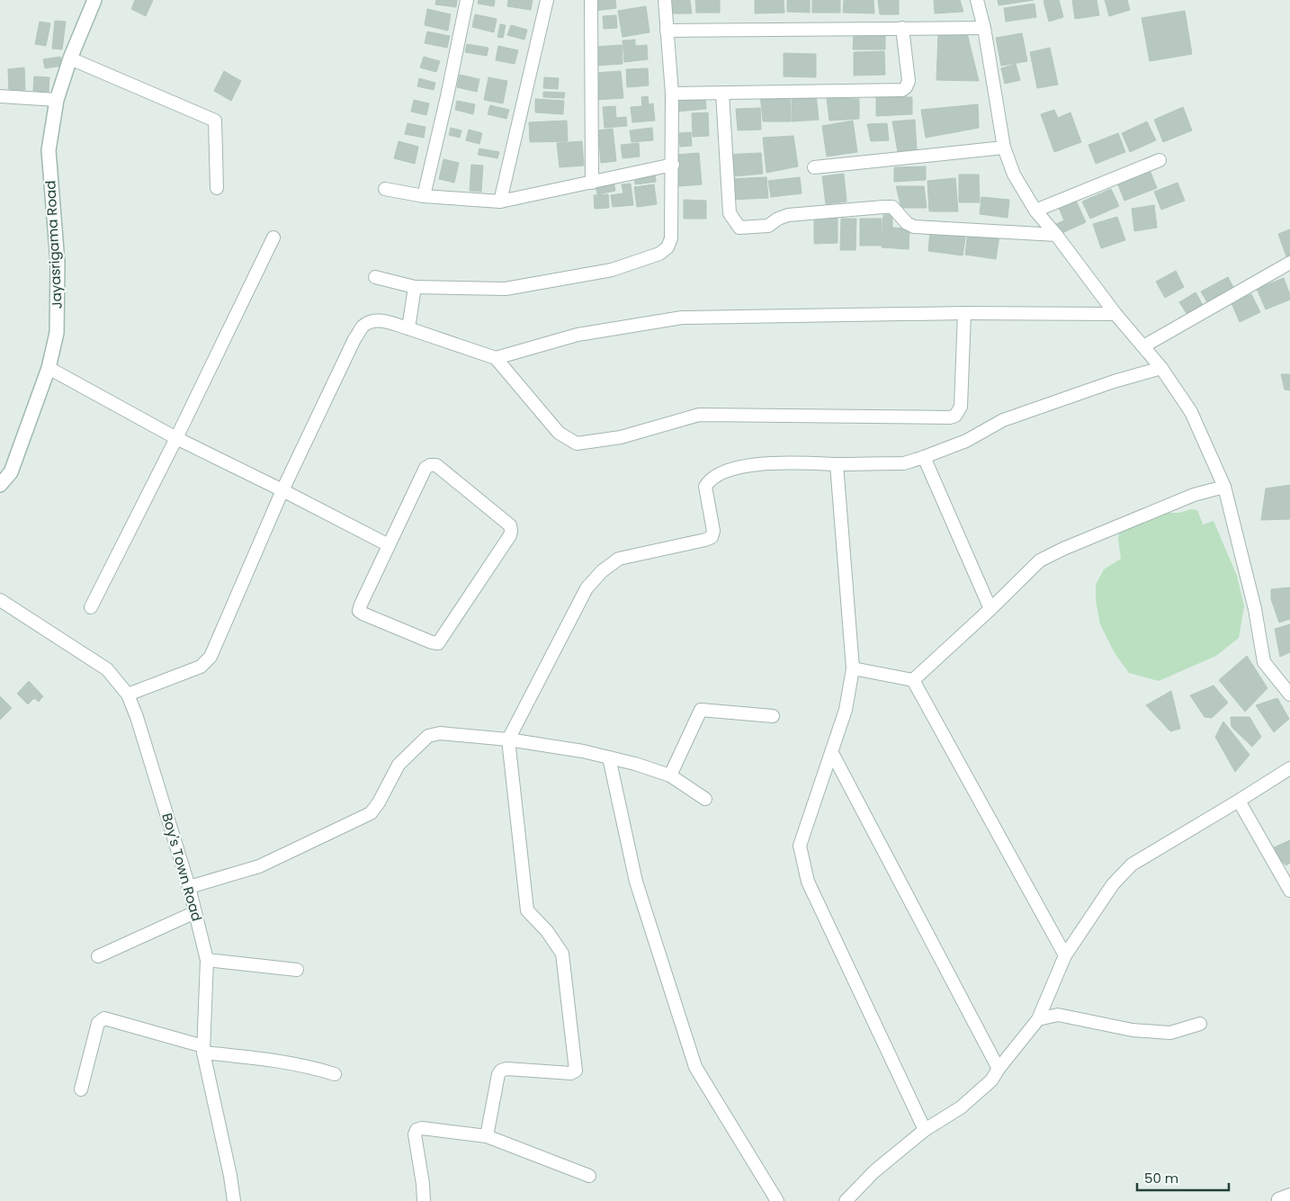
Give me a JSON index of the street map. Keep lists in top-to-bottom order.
{
  "streets": {
    "street": ["Jayasrigama Road", "Boy's Town Road"]
  },
  "scale_bar": "50 m"
}
